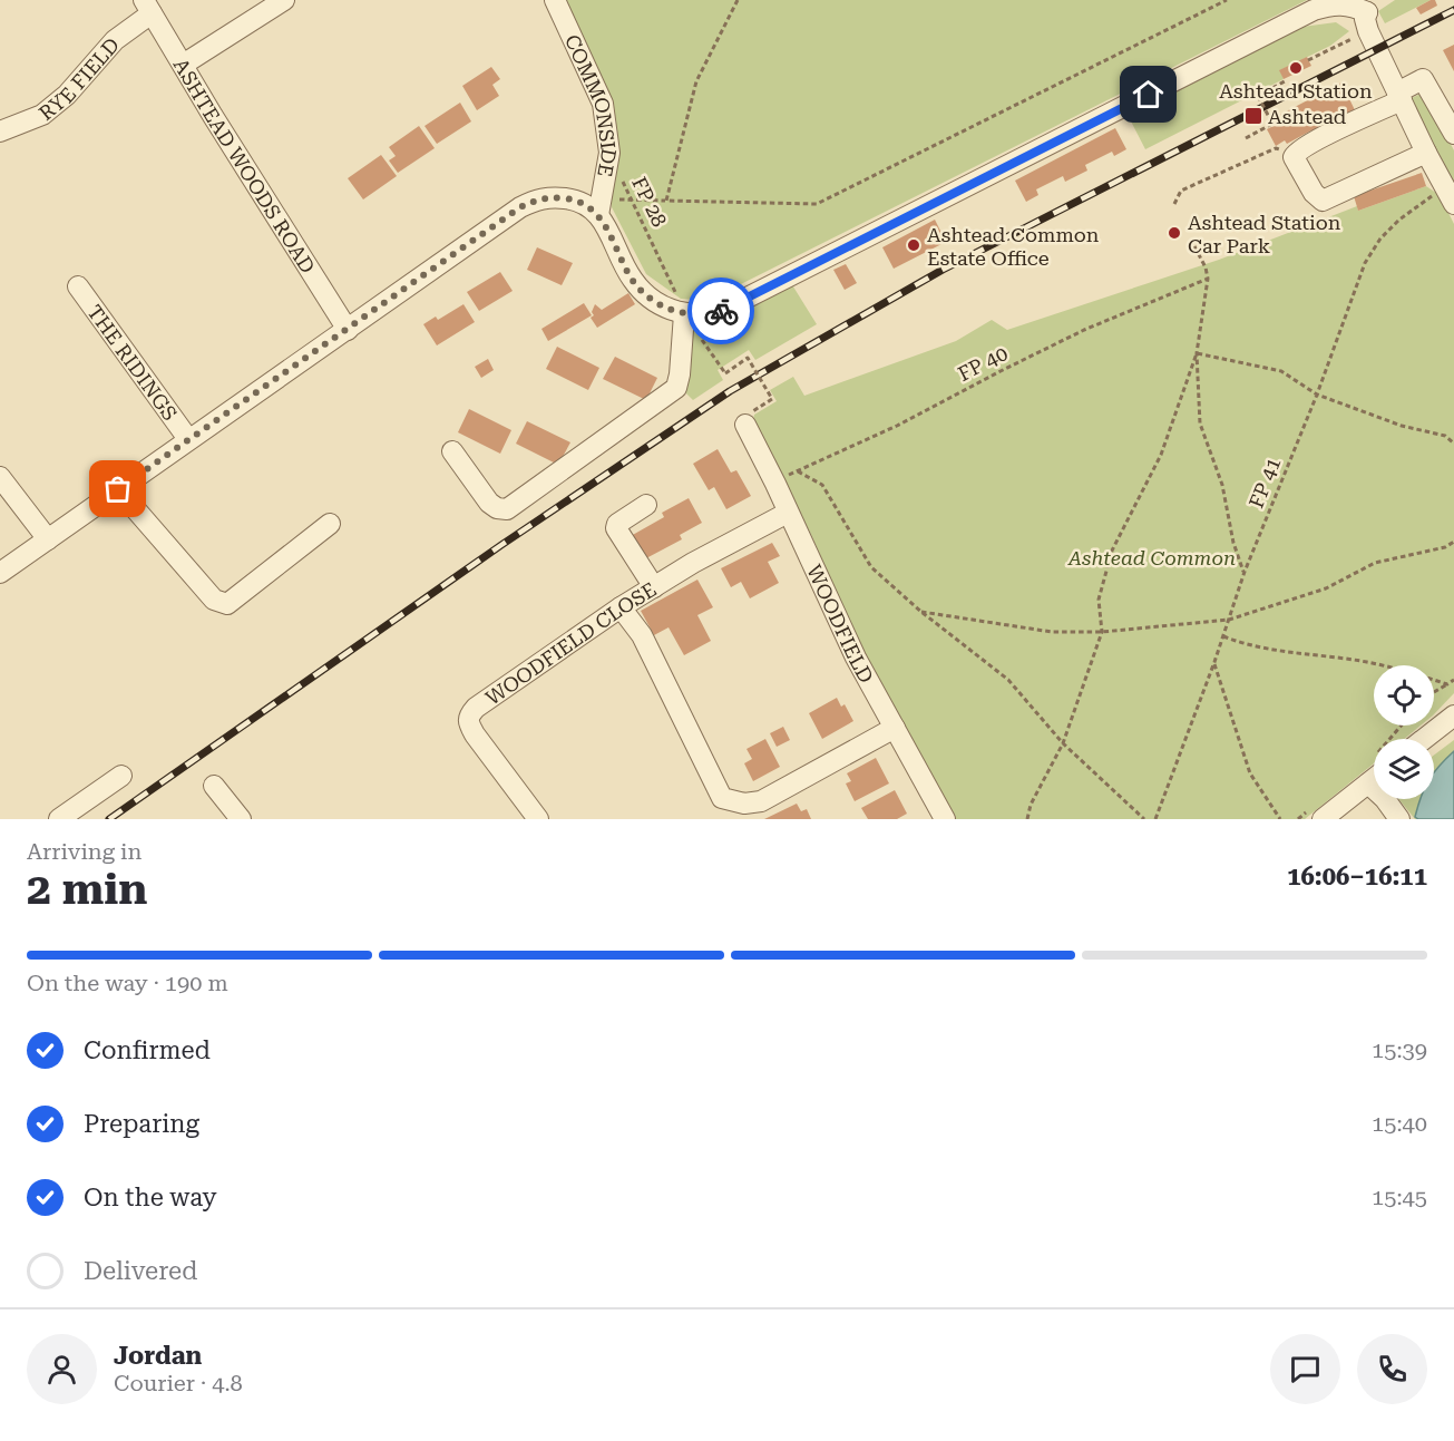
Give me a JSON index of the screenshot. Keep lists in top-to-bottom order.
{
  "streets": {
    "street": [
      "RYE FIELD",
      "COMMONSIDE",
      "ASHTEAD WOODS ROAD",
      "THE RIDINGS",
      "WOODFIELD",
      "WOODFIELD CLOSE"
    ],
    "path": ["FP 28", "FP 40", "FP 41"]
  },
  "crossings": [
    ["RYE FIELD", "ASHTEAD WOODS ROAD"],
    ["COMMONSIDE", "FP 28"],
    ["FP 28", "WOODFIELD"],
    ["FP 40", "WOODFIELD"],
    ["WOODFIELD", "WOODFIELD CLOSE"]
  ],
  "parks": ["Ashtead Common"],
  "places": {
    "other": ["Ashtead Station", "Ashtead Station Car Park", "Ashtead Common Estate Office"],
    "transit": ["Ashtead"]
  },
  "page": {
    "heading": ["2 min", "Arriving in", "16:06–16:11"],
    "panel": ["Jordan", "Courier · 4.8"],
    "bar": "On the way · 190 m",
    "list": [
      ["Confirmed", "15:39"],
      ["Preparing", "15:40"],
      ["On the way", "15:45"],
      "Delivered"
    ]
  }
}
